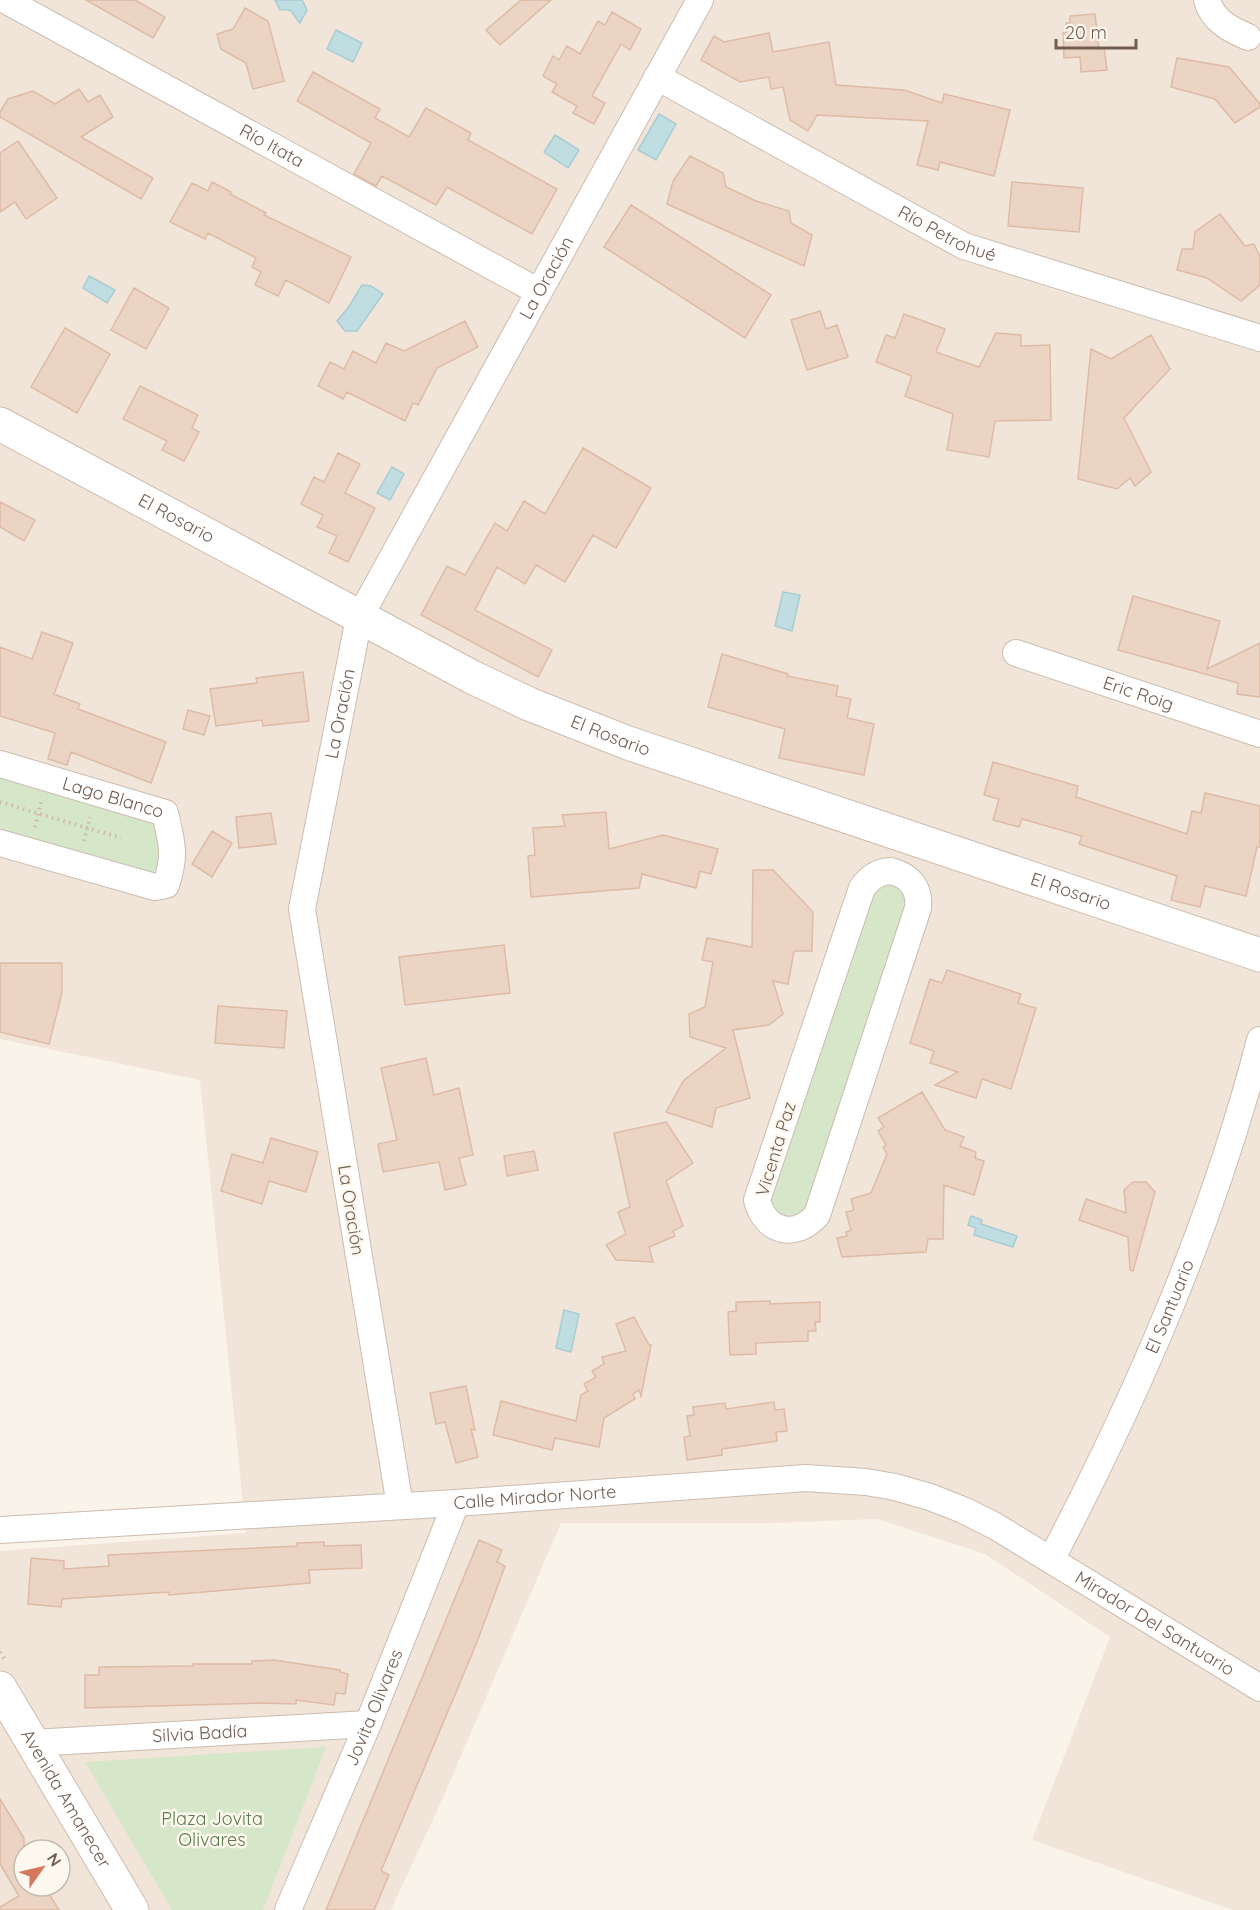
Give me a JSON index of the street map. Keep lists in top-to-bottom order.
{
  "streets": {
    "street": [
      "Río Itata",
      "Río Petrohué",
      "La Oración",
      "El Rosario",
      "Eric Roig",
      "Lago Blanco",
      "Vicenta Paz",
      "El Santuario",
      "Calle Mirador Norte",
      "Mirador Del Santuario",
      "Jovita Olivares",
      "Silvia Badía",
      "Avenida Amanecer"
    ]
  },
  "crossings": [
    ["Río Itata", "La Oración"],
    ["Río Petrohué", "La Oración"],
    ["La Oración", "El Rosario"],
    ["La Oración", "Calle Mirador Norte"],
    ["El Santuario", "Calle Mirador Norte"],
    ["El Santuario", "Mirador Del Santuario"],
    ["Calle Mirador Norte", "Mirador Del Santuario"],
    ["Calle Mirador Norte", "Jovita Olivares"],
    ["Jovita Olivares", "Silvia Badía"],
    ["Silvia Badía", "Avenida Amanecer"]
  ],
  "parks": ["Plaza Jovita Olivares"],
  "scale_bar": "20 m",
  "north": "top right"
}
